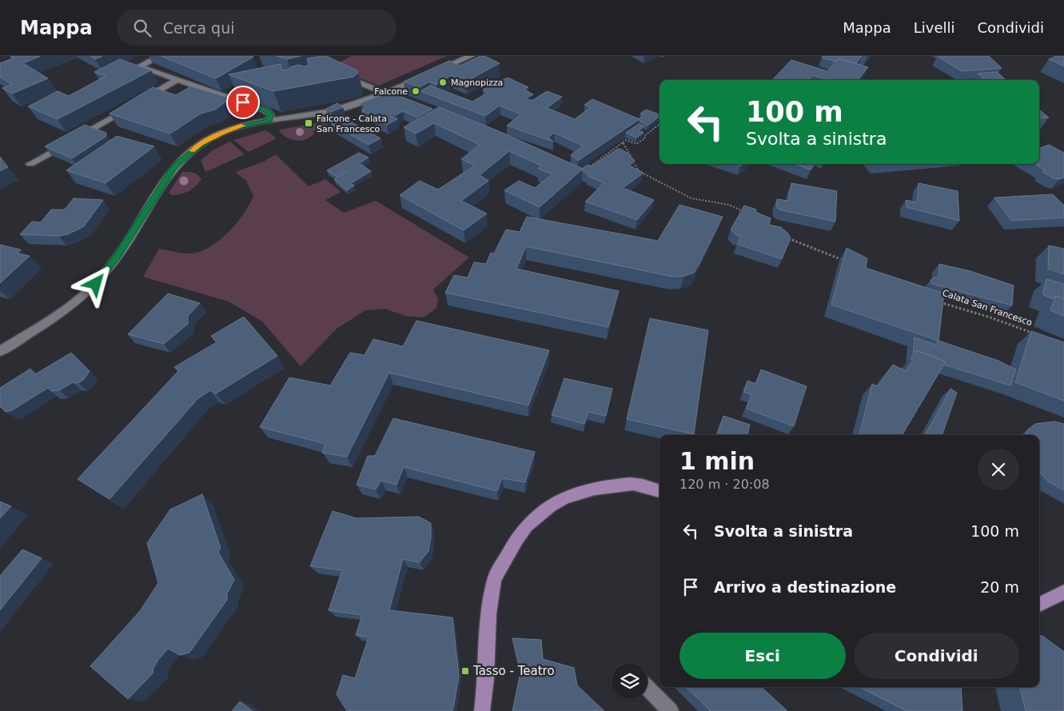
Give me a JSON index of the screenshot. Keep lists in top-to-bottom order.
{
  "streets": {
    "path": ["Calata San Francesco"]
  },
  "places": {
    "other": ["Magnopizza", "Falcone"],
    "transit": ["Falcone - Calata San Francesco", "Tasso - Teatro"]
  },
  "page": {
    "header": "Mappa",
    "search": "Cerca qui",
    "nav": ["Mappa", "Livelli", "Condividi"],
    "turn": ["100 m", "Svolta a sinistra"],
    "heading": ["1 min", "120 m · 20:08"],
    "list": [
      {
        "name": "Svolta a sinistra",
        "value": "100 m"
      },
      {
        "name": "Arrivo a destinazione",
        "value": "20 m"
      }
    ],
    "buttons": ["Esci", "Condividi"]
  }
}
